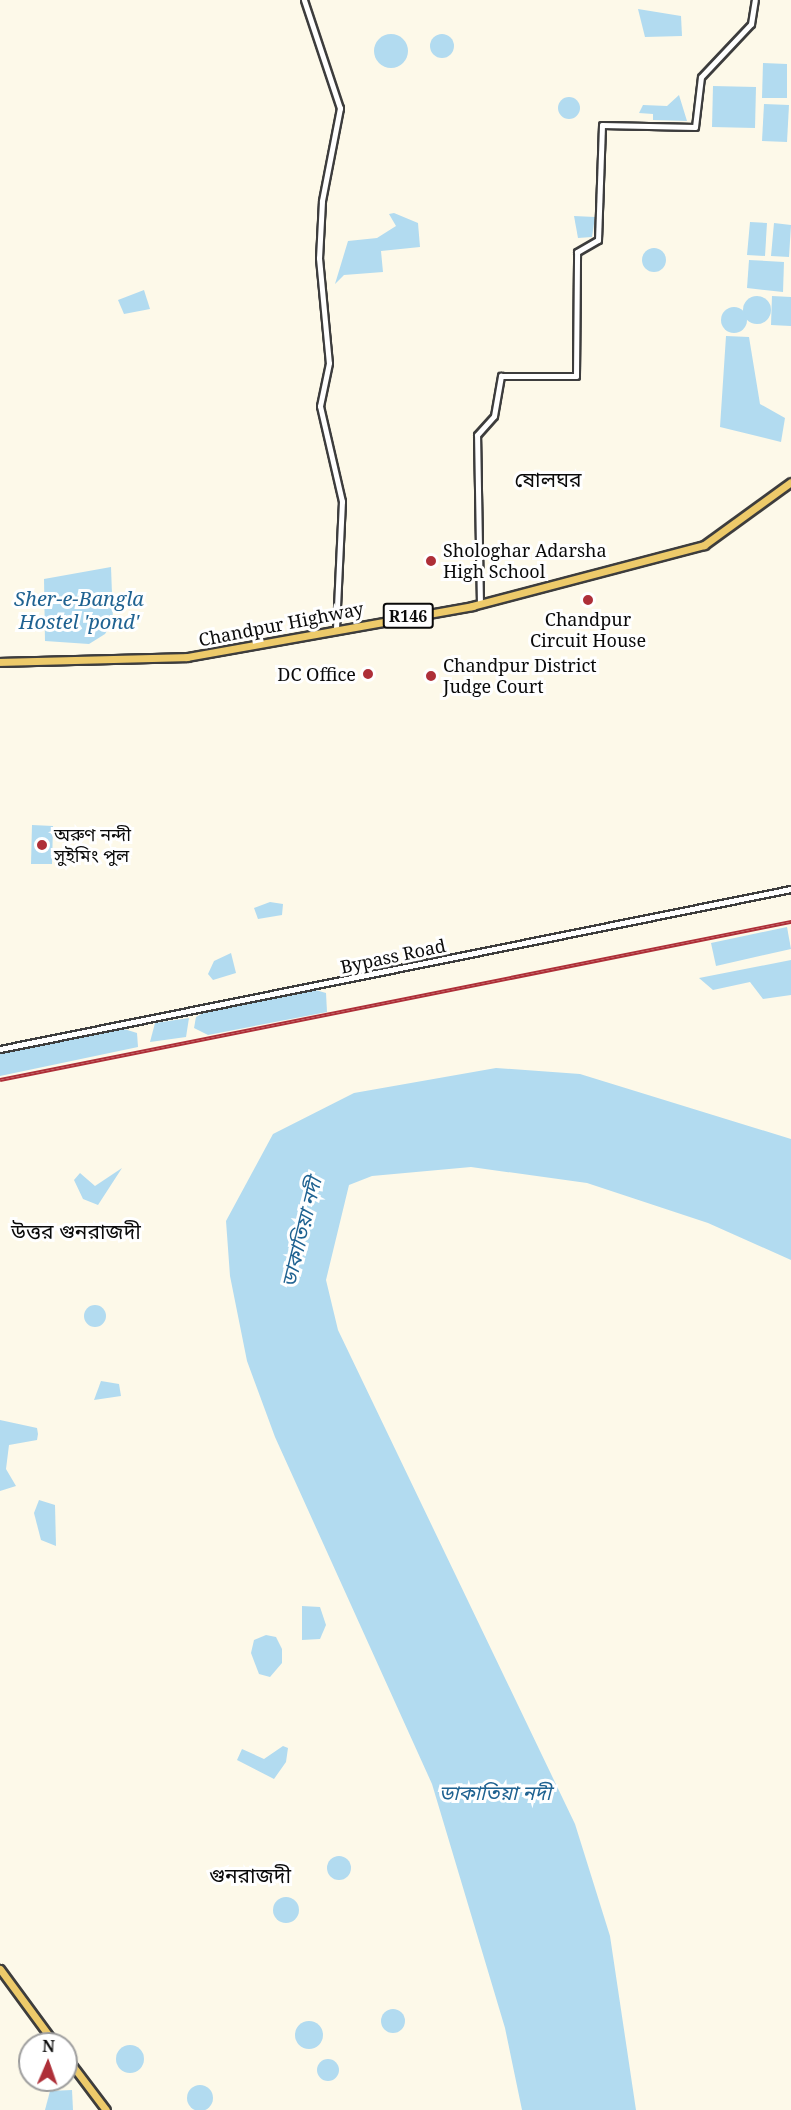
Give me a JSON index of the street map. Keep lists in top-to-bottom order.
{
  "streets": {
    "main road": ["R146", "Chandpur Highway"],
    "street": ["Bypass Road"]
  },
  "districts": ["ষোলঘর", "উত্তর গুনরাজদী", "গুনরাজদী"],
  "water": ["Sher-e-Bangla Hostel 'pond'", "ডাকাতিয়া নদী"],
  "places": [
    "Shologhar Adarsha High School",
    "Chandpur Circuit House",
    "DC Office",
    "Chandpur District Judge Court",
    "অরুণ নন্দী সুইমিং পুল"
  ],
  "north": "top"
}
